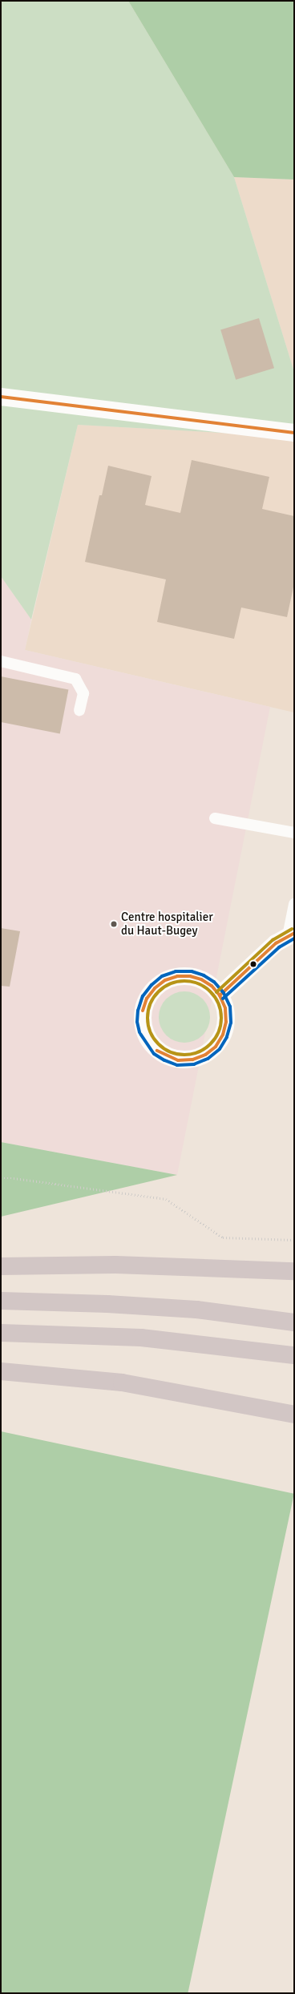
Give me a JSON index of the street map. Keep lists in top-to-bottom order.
{
  "places": ["Centre hospitalier du Haut-Bugey"]
}
